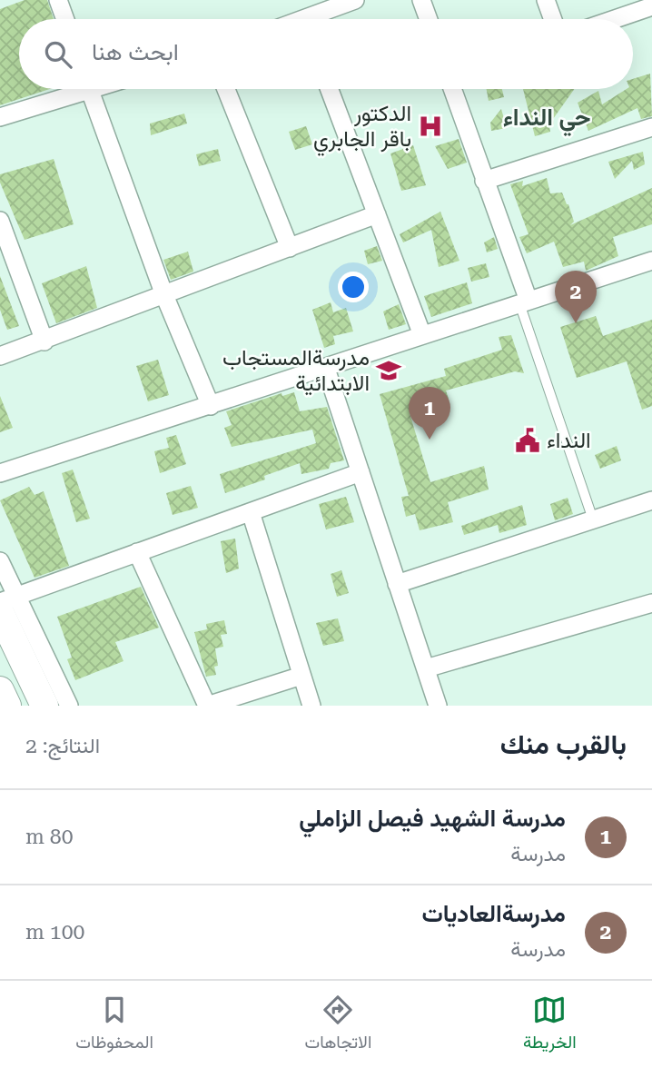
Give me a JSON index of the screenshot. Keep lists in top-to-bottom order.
{
  "districts": ["حي النداء"],
  "places": {
    "hospital": ["الدكتور باقر الجابري"],
    "school or university": ["مدرسةالمستجاب الابتدائية"],
    "public building": ["النداء"]
  },
  "page": {
    "search": "ابحث هنا",
    "pins": ["2", "1"],
    "heading": ["بالقرب منك", "النتائج: 2"],
    "list": [
      {
        "mark": "1",
        "name": "مدرسة الشهيد فيصل الزاملي",
        "note": "مدرسة",
        "value": "80 m"
      },
      {
        "mark": "2",
        "name": "مدرسةالعاديات",
        "note": "مدرسة",
        "value": "100 m"
      }
    ],
    "nav": ["الخريطة", "الاتجاهات", "المحفوظات"]
  }
}
